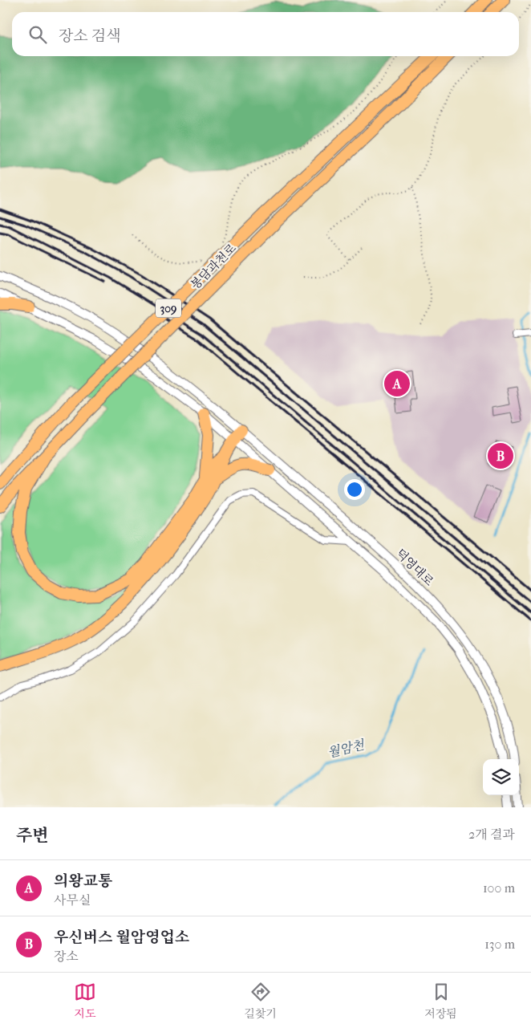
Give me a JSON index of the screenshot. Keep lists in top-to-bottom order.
{
  "streets": {
    "highway": ["봉담과천로", "309"],
    "street": ["덕영대로"]
  },
  "water": ["월암천"],
  "page": {
    "search": "장소 검색",
    "pins": ["A", "B"],
    "heading": ["주변", "2개 결과"],
    "list": [
      {
        "mark": "A",
        "name": "의왕교통",
        "note": "사무실",
        "value": "100 m"
      },
      {
        "mark": "B",
        "name": "우신버스 월암영업소",
        "note": "장소",
        "value": "130 m"
      }
    ],
    "nav": ["지도", "길찾기", "저장됨"]
  }
}
